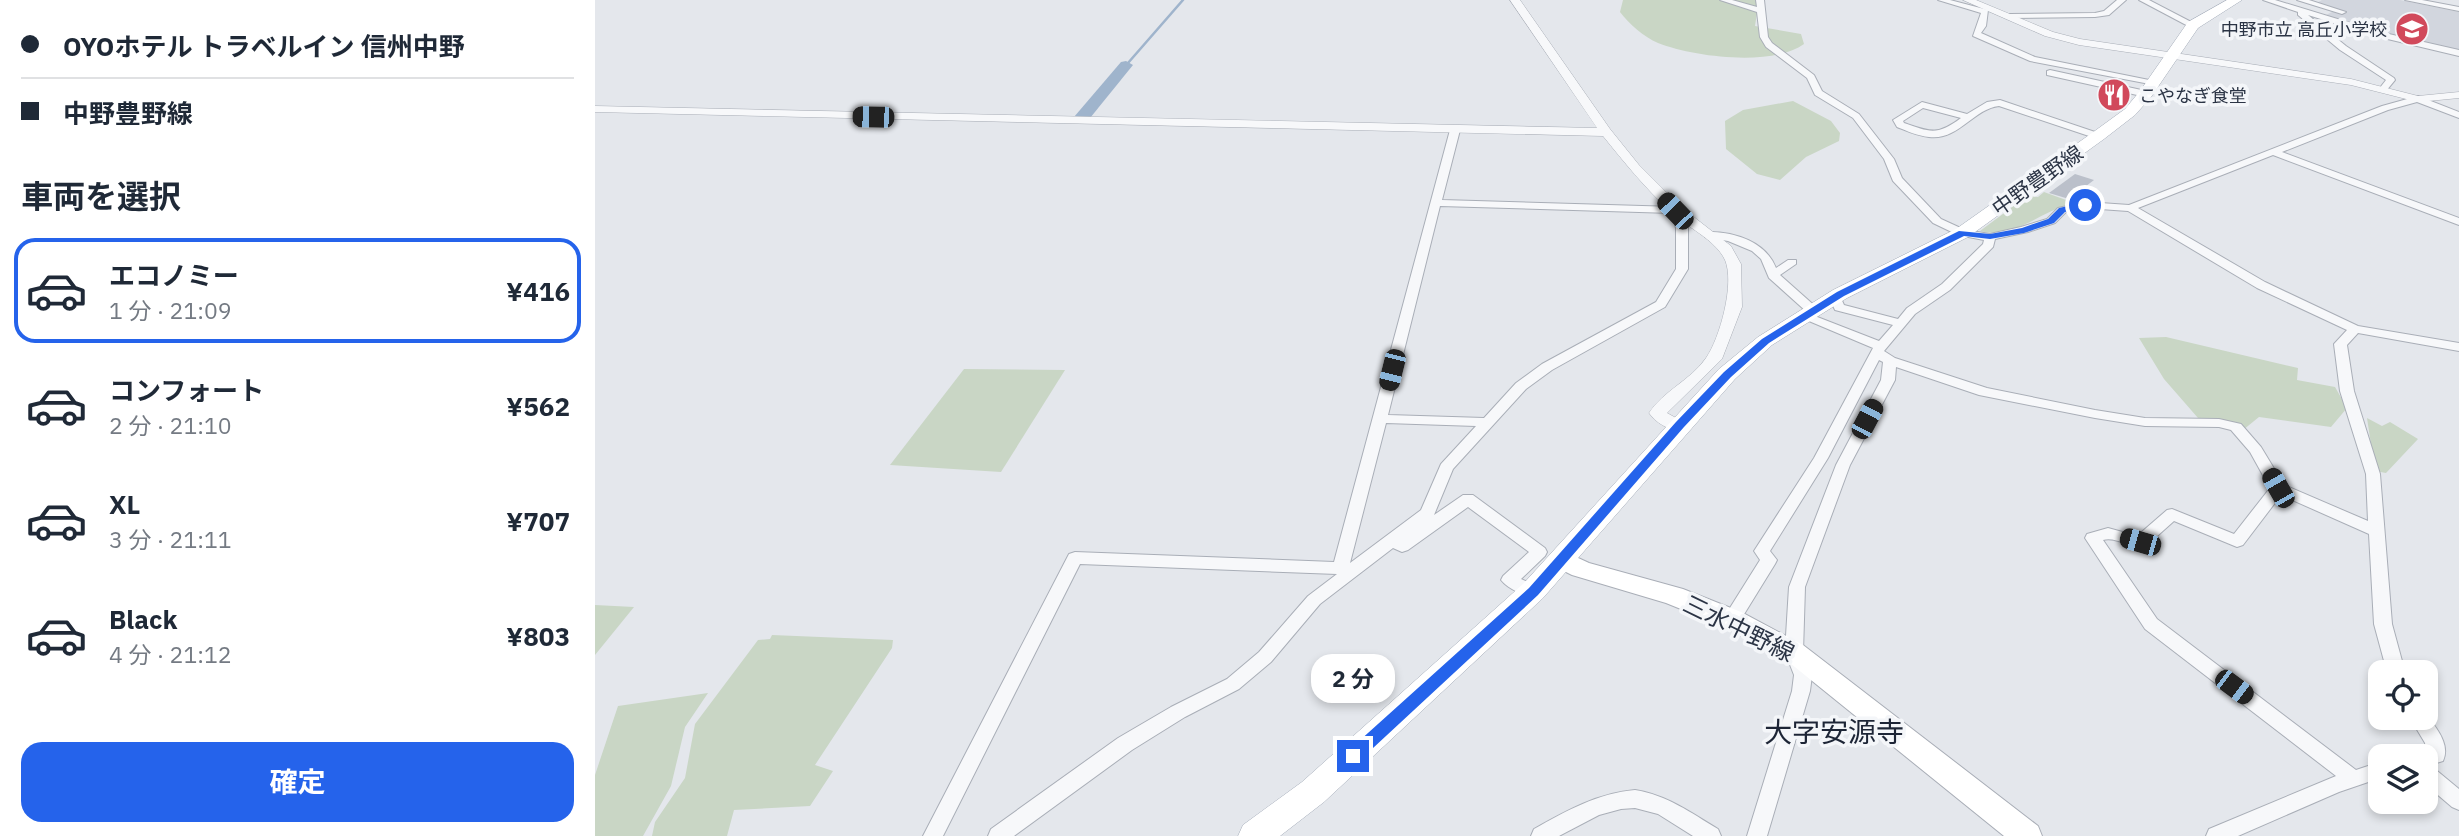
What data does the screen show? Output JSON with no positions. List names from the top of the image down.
{
  "streets": {
    "main road": ["中野豊野線", "三水中野線"]
  },
  "crossings": [
    ["中野豊野線", "三水中野線"]
  ],
  "districts": ["大字安源寺"],
  "places": {
    "school or university": ["中野市立 高丘小学校"],
    "restaurant": ["こやなぎ食堂"]
  },
  "page": {
    "banner": ["OYOホテル トラベルイン 信州中野", "中野豊野線"],
    "heading": "車両を選択",
    "list": [
      {
        "name": "エコノミー",
        "note": "1 分 · 21:09",
        "value": "¥416"
      },
      {
        "name": "コンフォート",
        "note": "2 分 · 21:10",
        "value": "¥562"
      },
      {
        "name": "XL",
        "note": "3 分 · 21:11",
        "value": "¥707"
      },
      {
        "name": "Black",
        "note": "4 分 · 21:12",
        "value": "¥803"
      }
    ],
    "bubble": "2 分",
    "buttons": "確定"
  }
}
